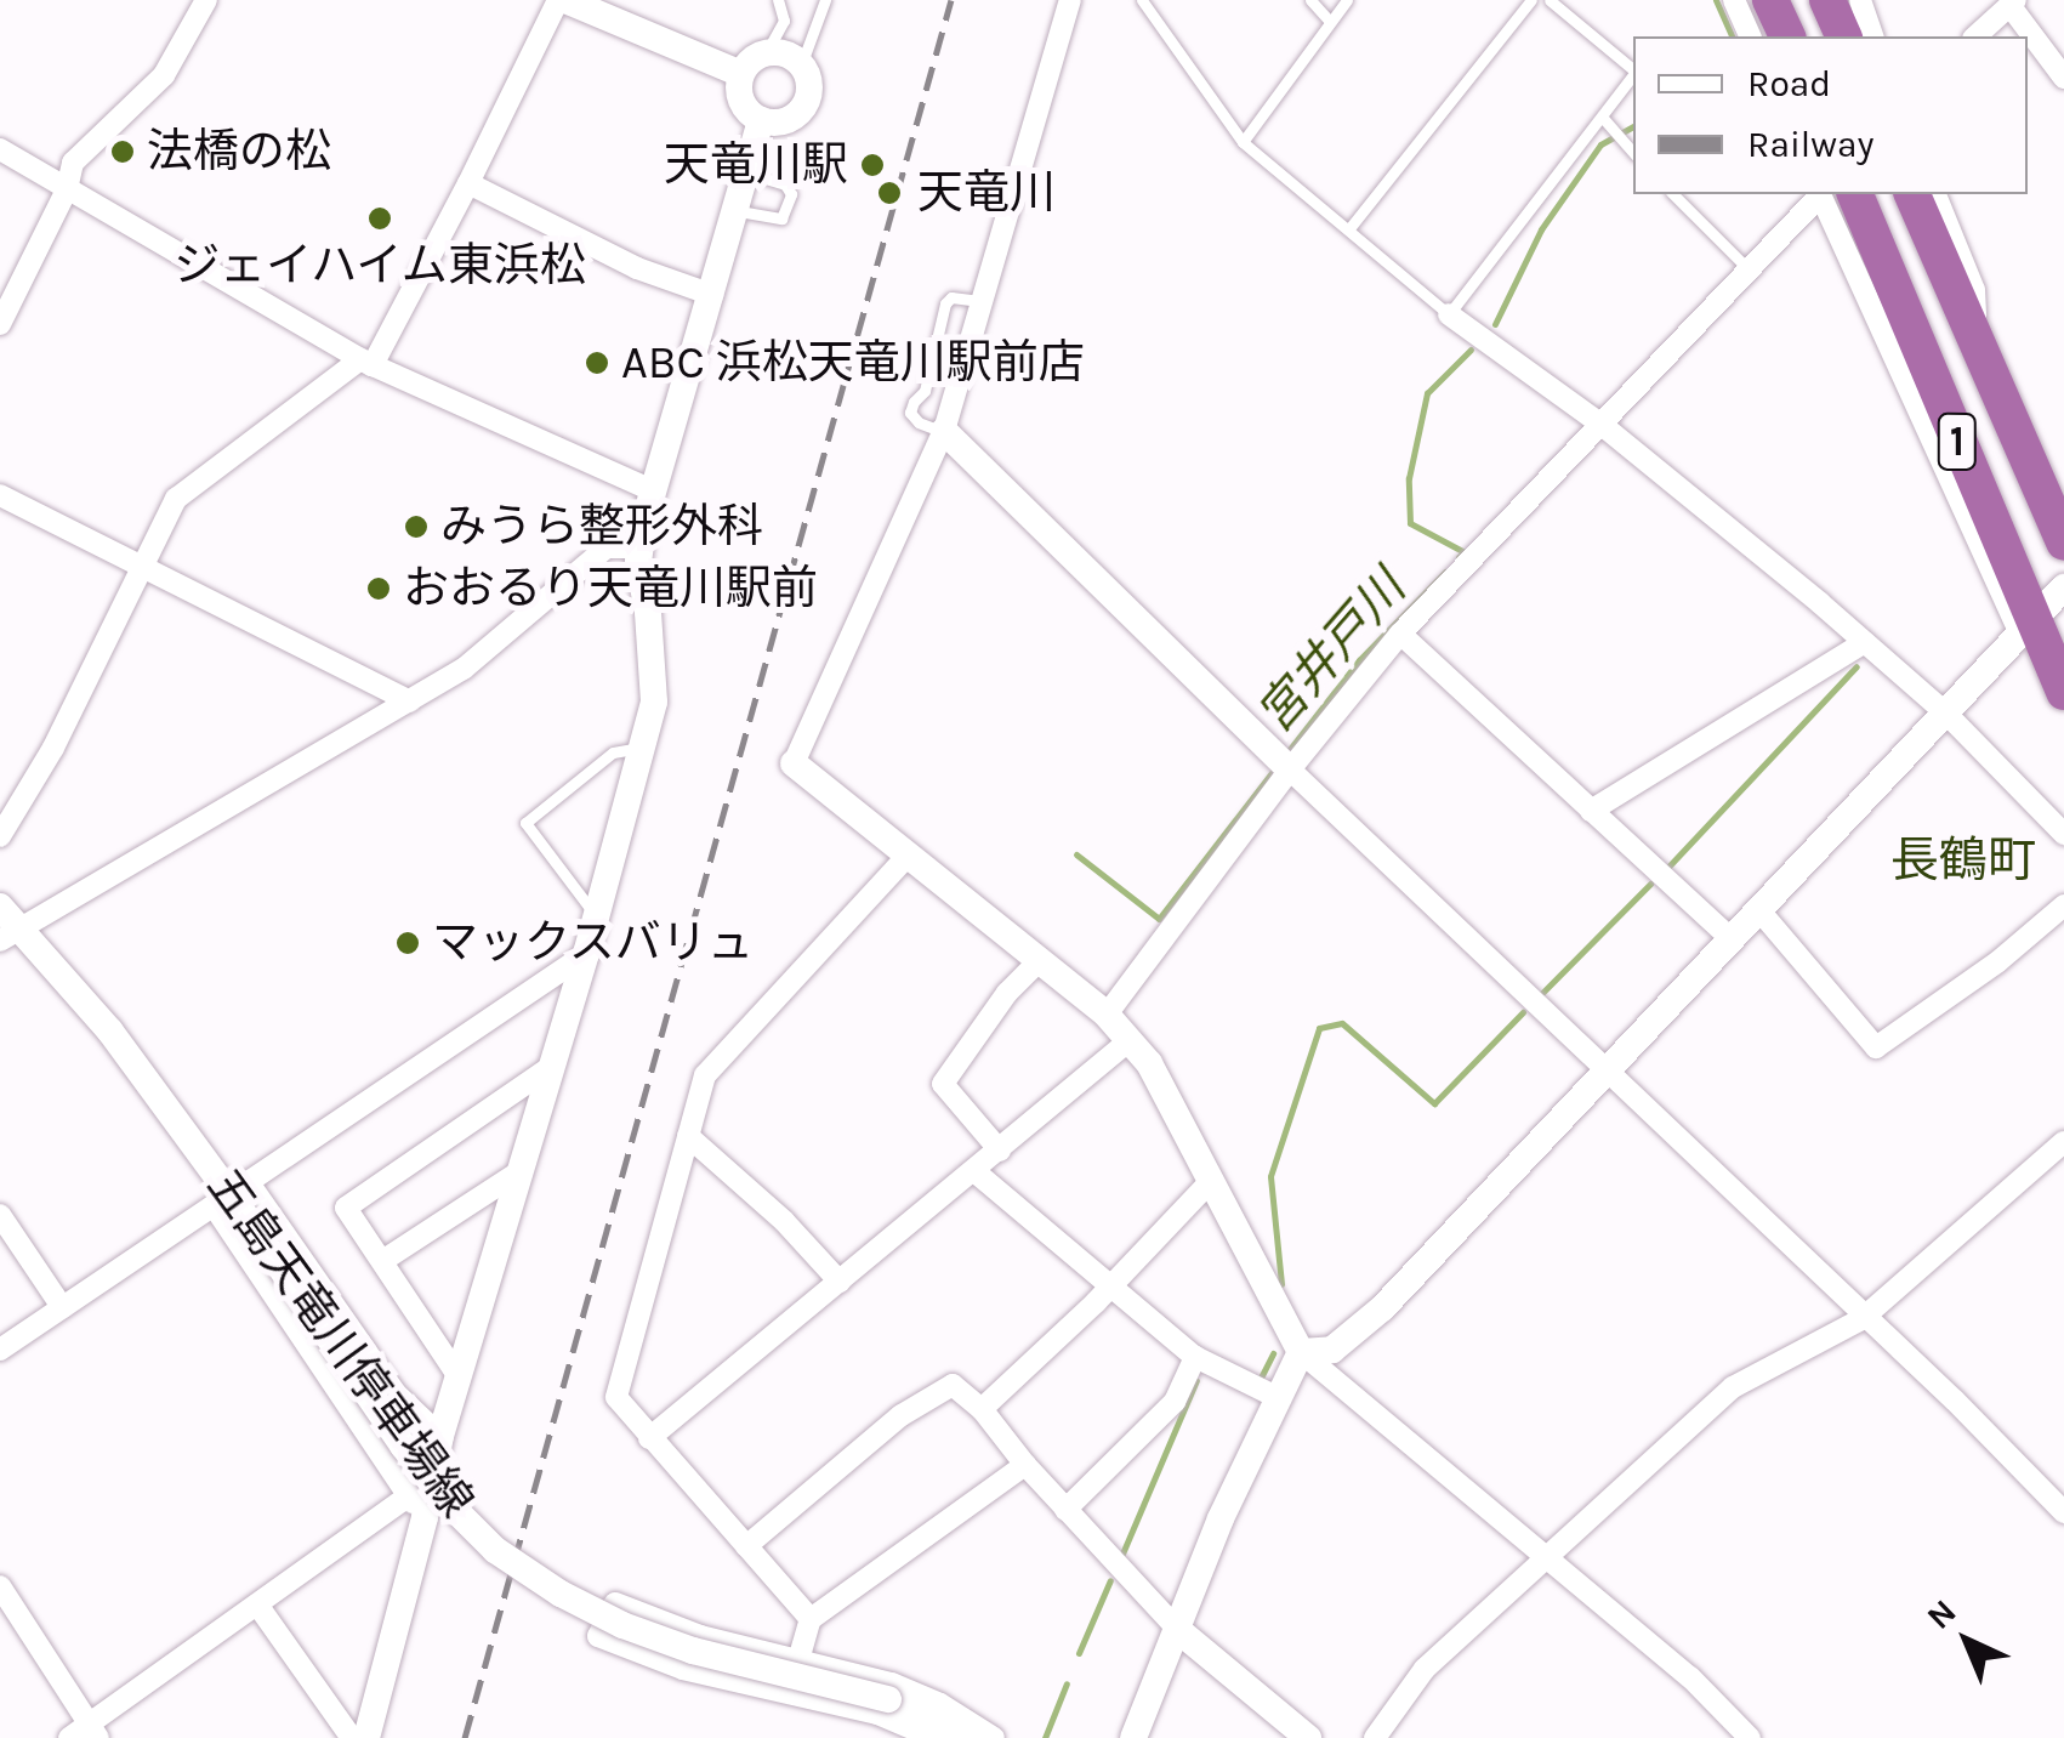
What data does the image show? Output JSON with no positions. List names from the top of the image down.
{
  "streets": {
    "highway": ["1"],
    "street": ["五島天竜川停車場線"]
  },
  "districts": ["長鶴町"],
  "water": ["宮井戸川"],
  "places": [
    "法橋の松",
    "天竜川駅",
    "天竜川",
    "ジェイハイム東浜松",
    "ABC 浜松天竜川駅前店",
    "みうら整形外科",
    "おおるり天竜川駅前",
    "マックスバリュ"
  ],
  "legend": ["Road", "Railway"],
  "north": "top left"
}
